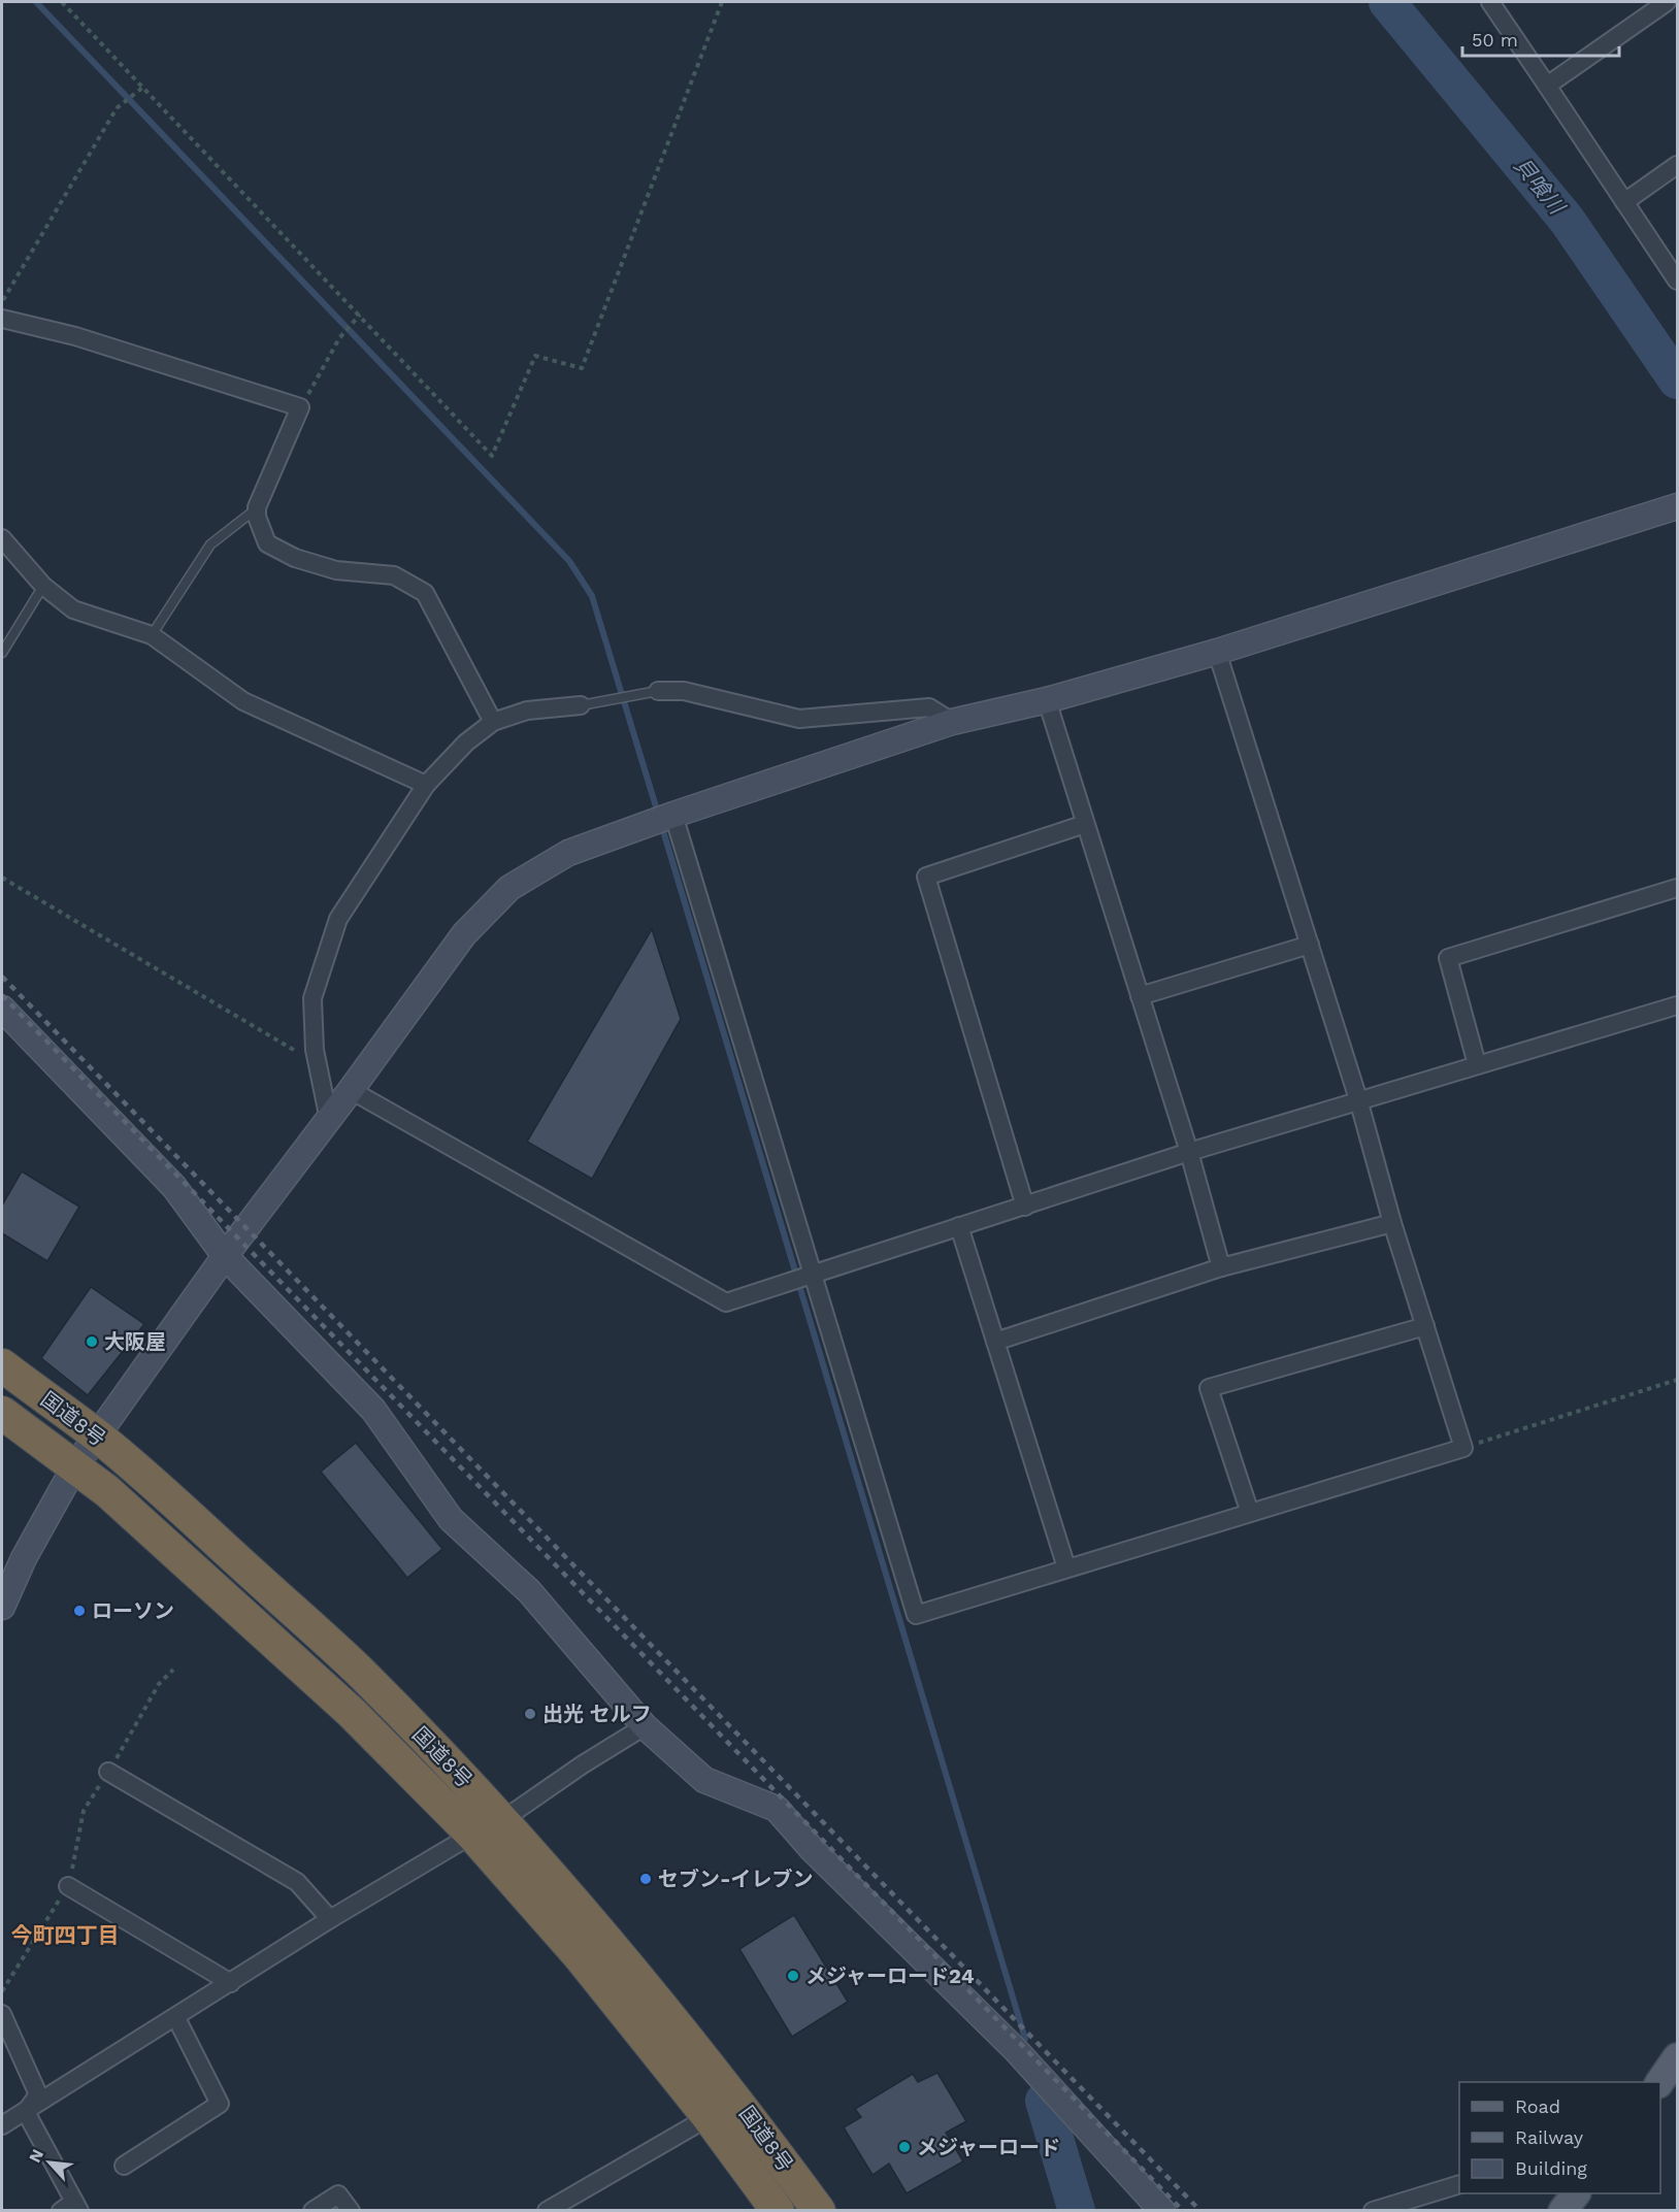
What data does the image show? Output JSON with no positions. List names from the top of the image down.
{
  "streets": {
    "highway": ["国道8号"]
  },
  "districts": ["今町四丁目"],
  "water": ["貝喰川"],
  "places": [
    "大阪屋",
    "ローソン",
    "出光 セルフ",
    "セブン-イレブン",
    "メジャーロード24",
    "メジャーロード"
  ],
  "legend": ["Road", "Railway", "Building"],
  "scale_bar": "50 m",
  "north": "top left"
}
